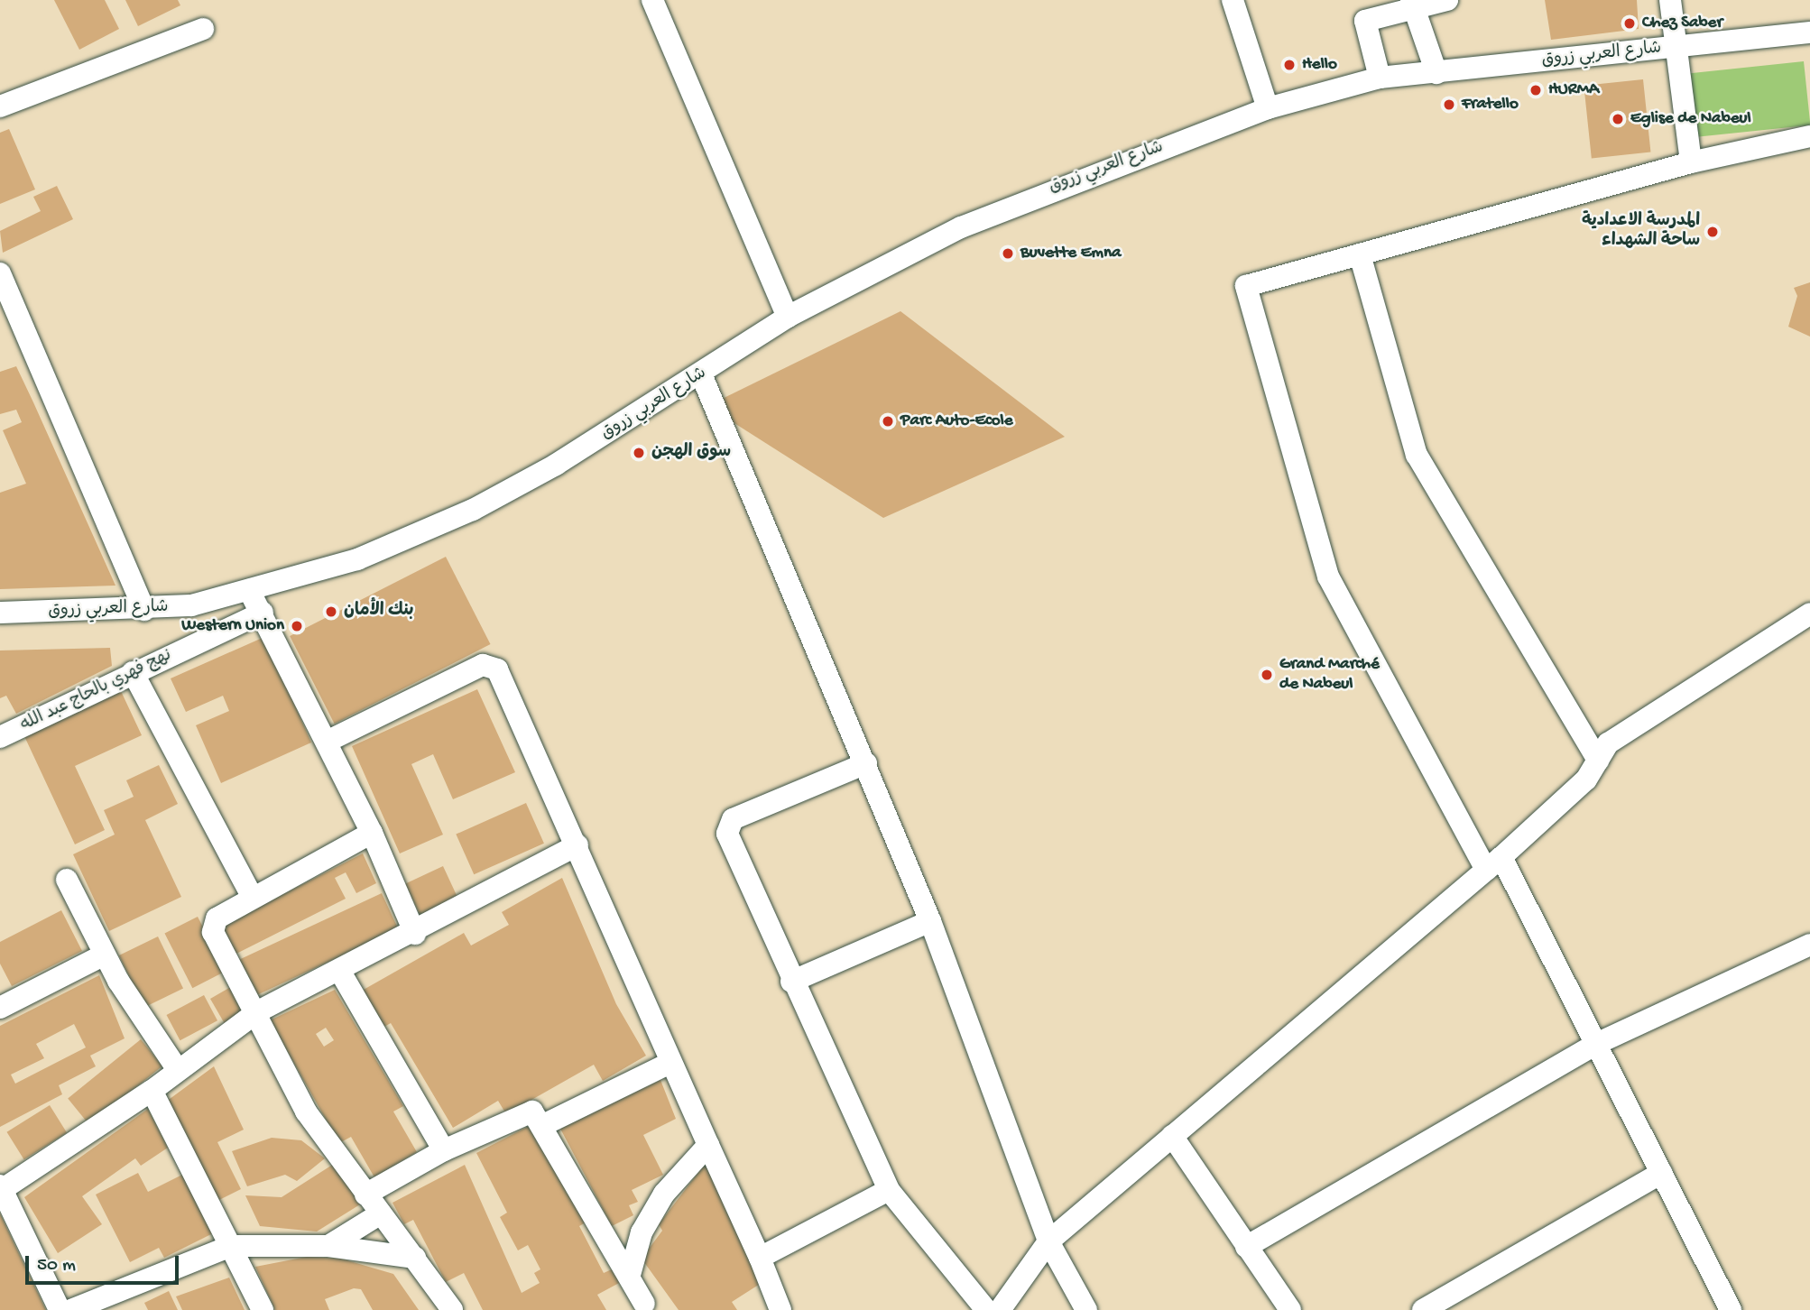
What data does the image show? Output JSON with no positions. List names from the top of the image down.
{
  "streets": {
    "street": ["شارع العربي زروق", "نهج فهري بالحاج عبد الله"]
  },
  "places": [
    "Chez Saber",
    "Hello",
    "HURMA",
    "Fratello",
    "Eglise de Nabeul",
    "المدرسة الاعدادية ساحة الشهداء",
    "Buvette Emna",
    "Parc Auto-Ecole",
    "سوق الهجن",
    "بنك الأمان",
    "Western Union",
    "Grand Marché de Nabeul"
  ],
  "scale_bar": "50 m"
}
